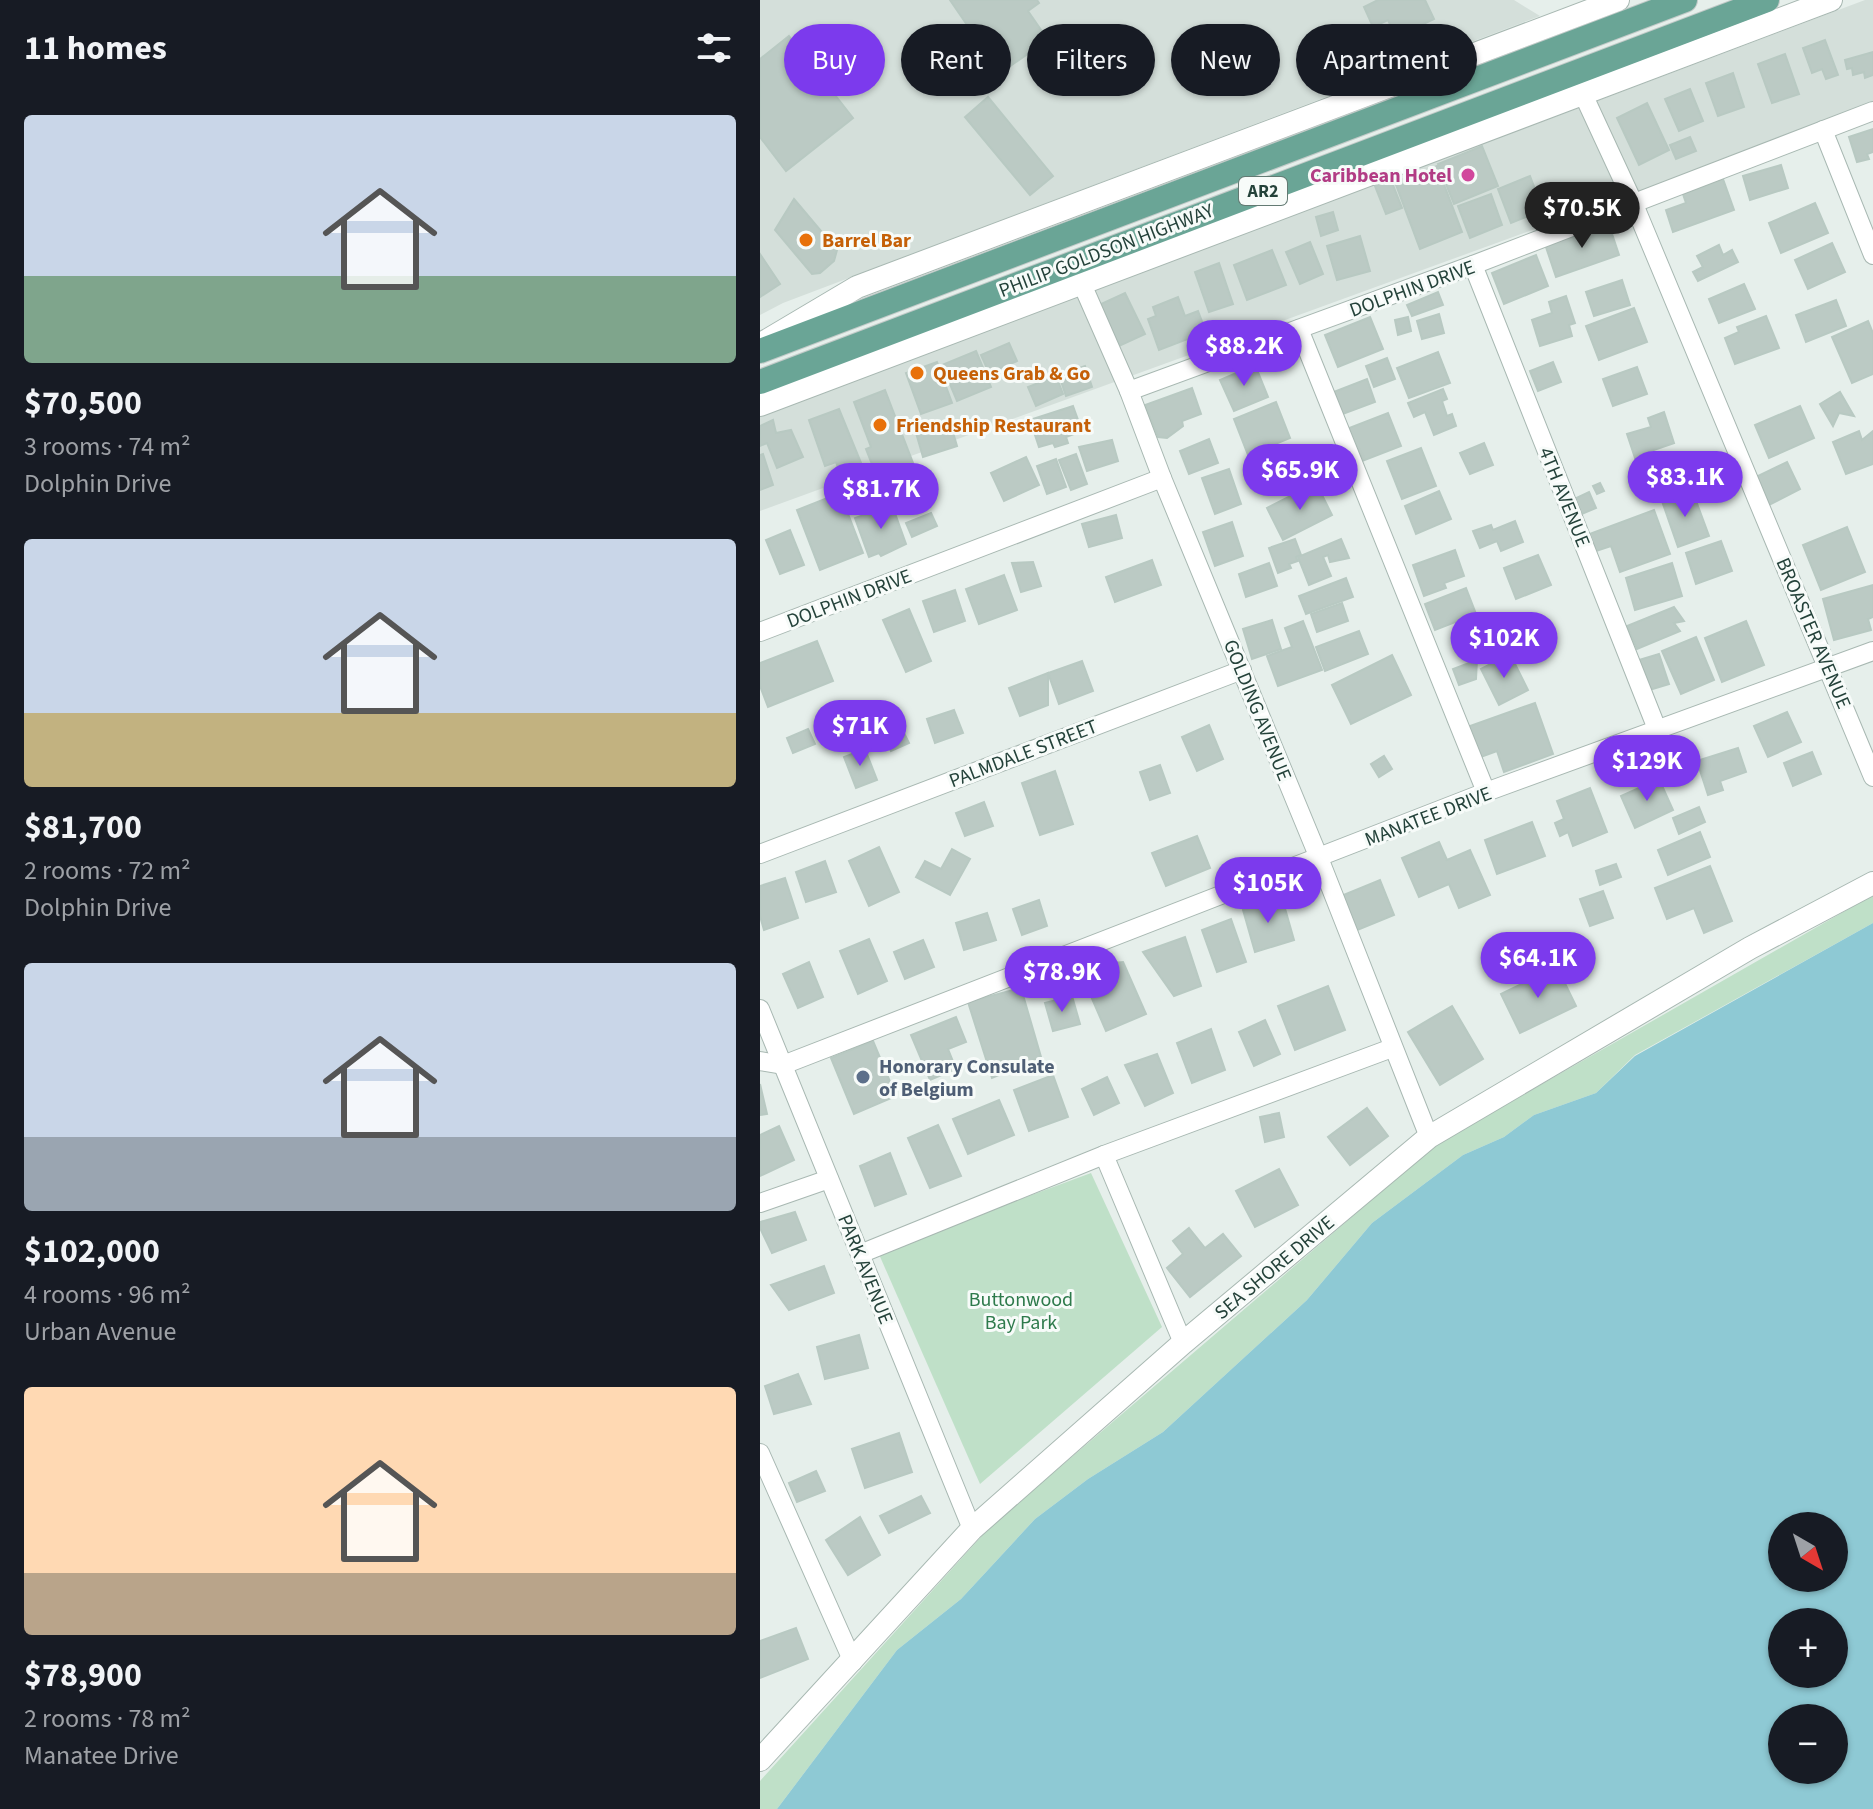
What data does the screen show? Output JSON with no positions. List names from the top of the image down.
{
  "streets": {
    "main road": ["AR2", "PHILIP GOLDSON HIGHWAY"],
    "street": [
      "DOLPHIN DRIVE",
      "4TH AVENUE",
      "BROASTER AVENUE",
      "GOLDING AVENUE",
      "PALMDALE STREET",
      "MANATEE DRIVE",
      "SEA SHORE DRIVE",
      "PARK AVENUE"
    ]
  },
  "crossings": [
    ["DOLPHIN DRIVE", "4TH AVENUE"],
    ["DOLPHIN DRIVE", "BROASTER AVENUE"],
    ["DOLPHIN DRIVE", "GOLDING AVENUE"],
    ["4TH AVENUE", "MANATEE DRIVE"],
    ["BROASTER AVENUE", "MANATEE DRIVE"],
    ["GOLDING AVENUE", "PALMDALE STREET"],
    ["GOLDING AVENUE", "MANATEE DRIVE"],
    ["GOLDING AVENUE", "SEA SHORE DRIVE"],
    ["MANATEE DRIVE", "PARK AVENUE"],
    ["SEA SHORE DRIVE", "PARK AVENUE"]
  ],
  "parks": ["Buttonwood Bay Park"],
  "places": [
    "Caribbean Hotel",
    "Barrel Bar",
    "Queens Grab & Go",
    "Friendship Restaurant",
    "Honorary Consulate of Belgium"
  ],
  "north": "bottom right",
  "page": {
    "heading": "11 homes",
    "chip": [
      "Buy",
      "Rent",
      "Filters",
      "New",
      "Apartment"
    ],
    "list": [
      {
        "name": "$70,500",
        "note": "3 rooms · 74 m² · Dolphin Drive"
      },
      {
        "name": "$81,700",
        "note": "2 rooms · 72 m² · Dolphin Drive"
      },
      {
        "name": "$102,000",
        "note": "4 rooms · 96 m² · Urban Avenue"
      },
      {
        "name": "$78,900",
        "note": "2 rooms · 78 m² · Manatee Drive"
      }
    ],
    "price": [
      "$70.5K",
      "$88.2K",
      "$65.9K",
      "$83.1K",
      "$81.7K",
      "$102K",
      "$71K",
      "$129K",
      "$105K",
      "$64.1K",
      "$78.9K"
    ],
    "map_buttons": ["+", "−"]
  }
}
